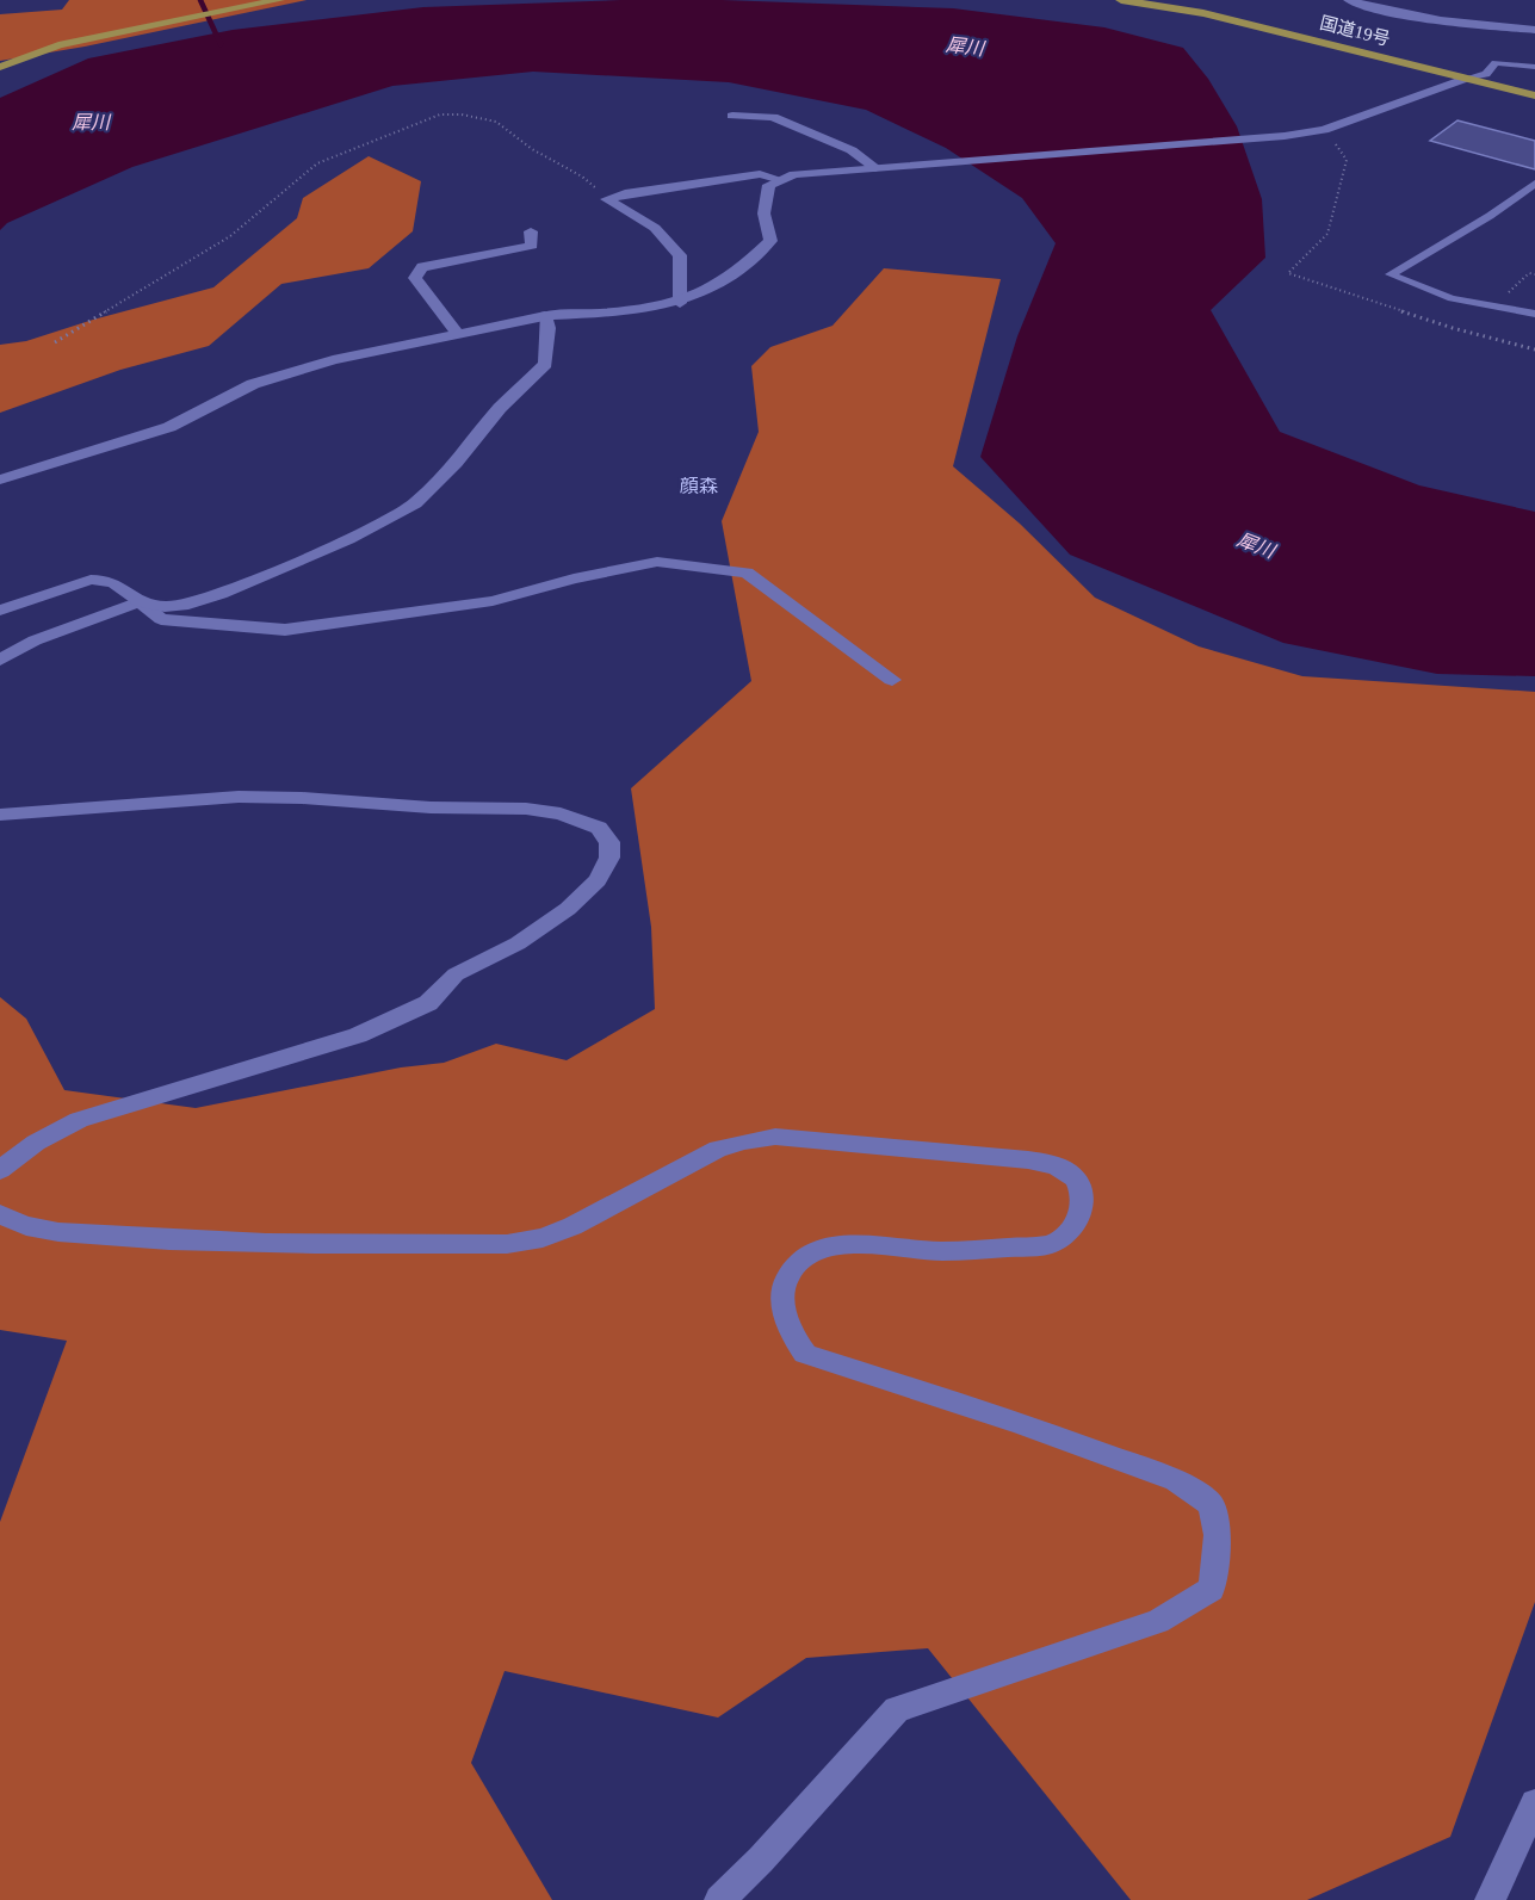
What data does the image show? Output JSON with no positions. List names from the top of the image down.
{
  "streets": {
    "highway": ["国道19号"]
  },
  "districts": ["顔森"],
  "water": ["犀川"]
}
